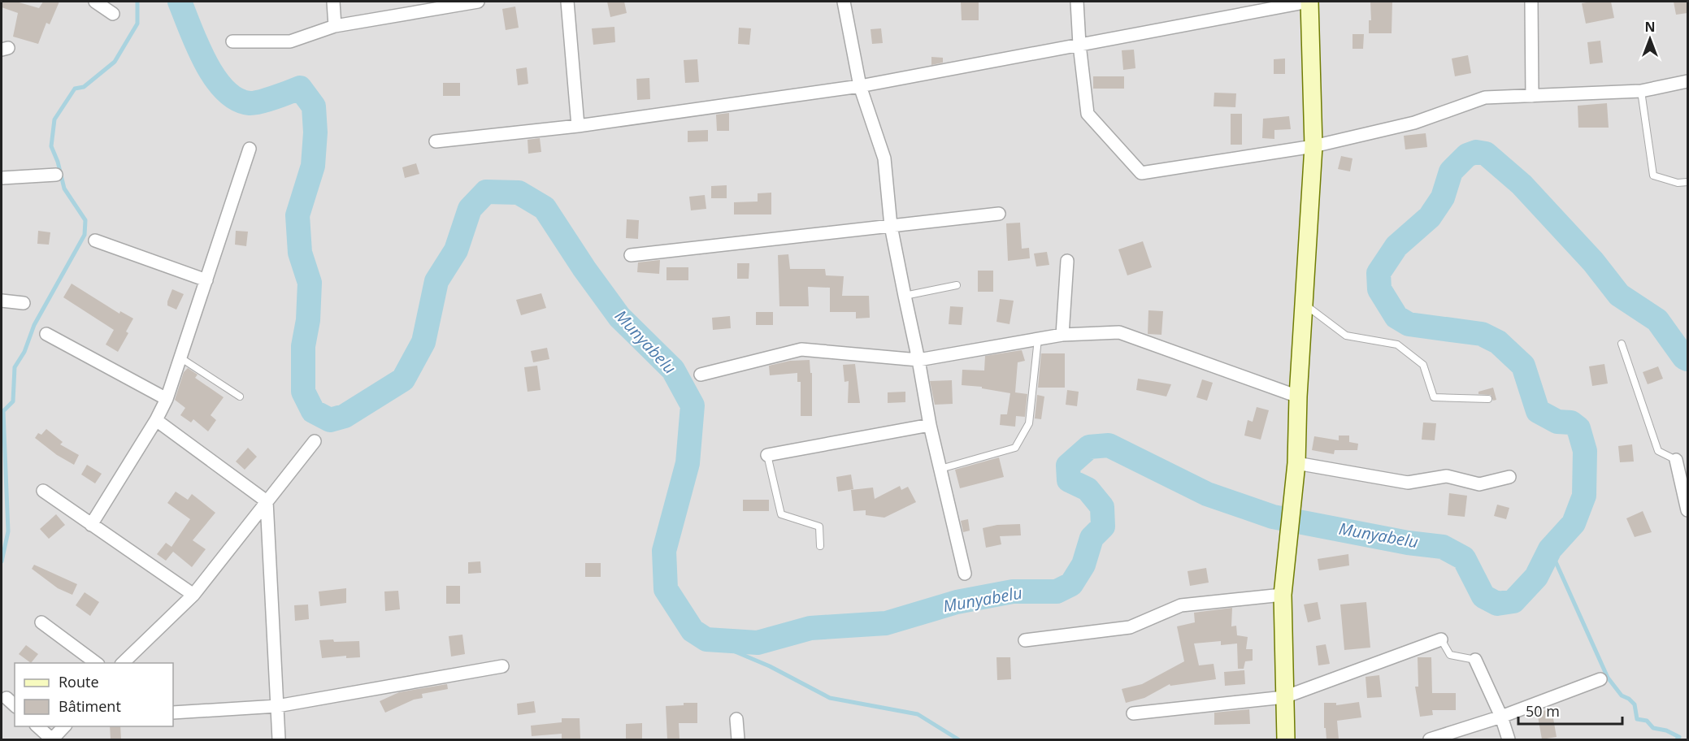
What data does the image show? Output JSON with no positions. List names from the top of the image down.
{
  "water": ["Munyabelu"],
  "legend": ["Route", "Bâtiment"],
  "scale_bar": "50 m",
  "north": "top"
}
